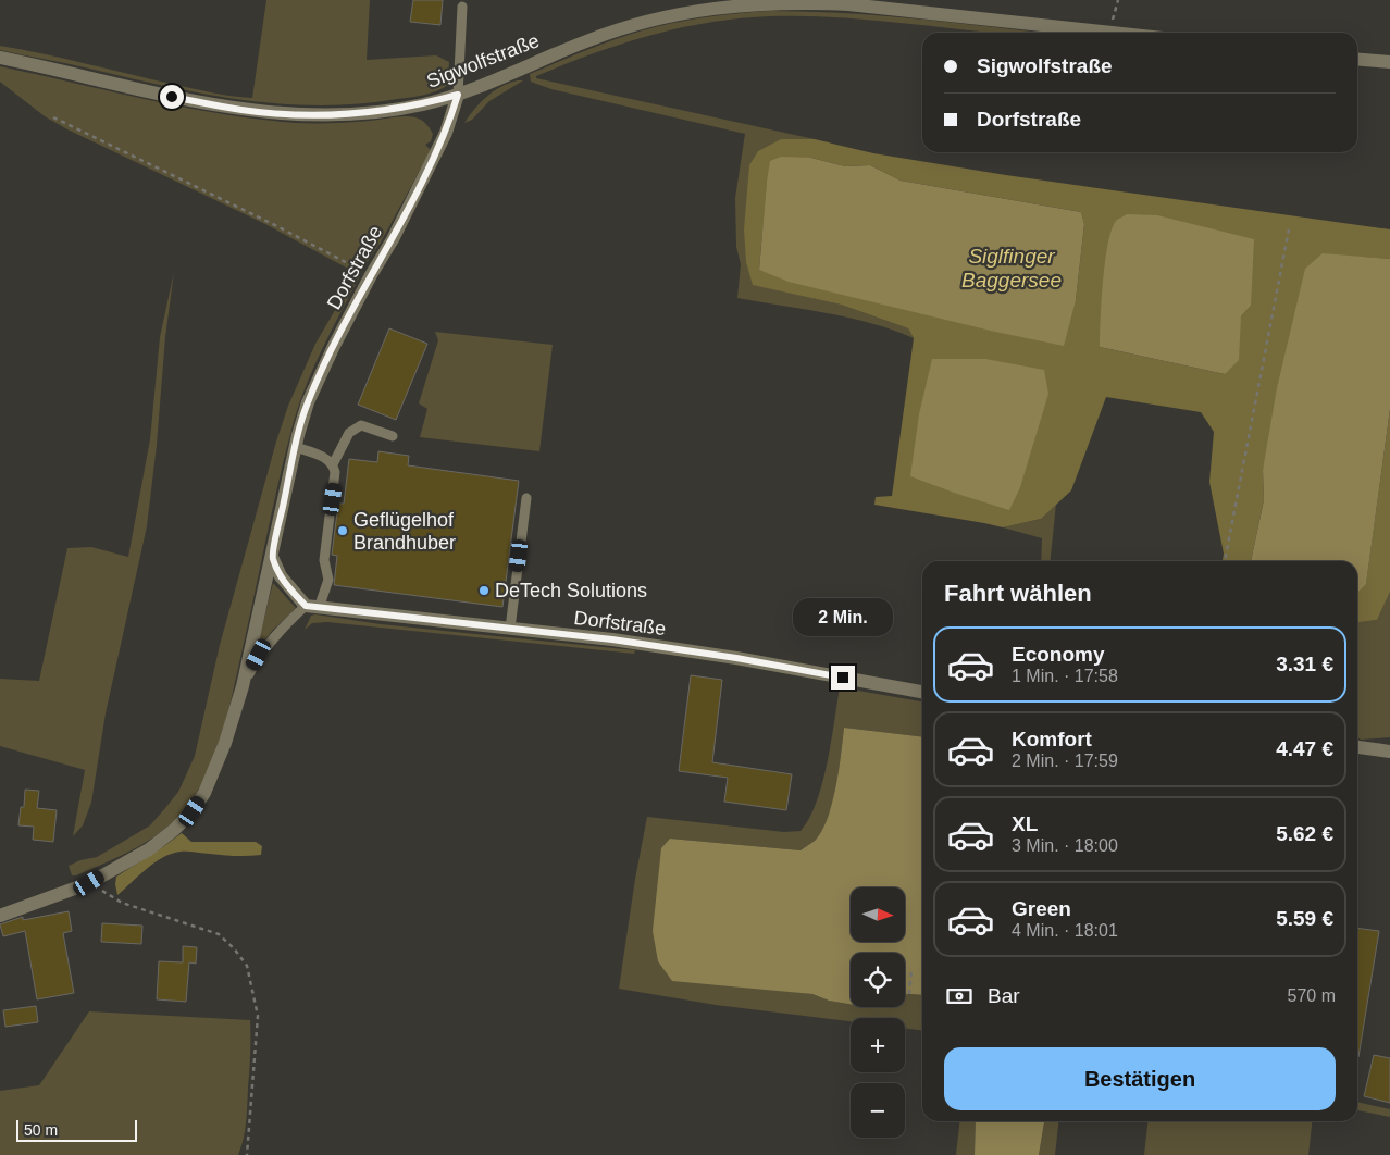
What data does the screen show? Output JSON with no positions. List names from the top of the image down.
{
  "streets": {
    "street": ["Sigwolfstraße", "Dorfstraße"]
  },
  "crossings": [
    ["Sigwolfstraße", "Dorfstraße"]
  ],
  "water": ["Siglfinger Baggersee"],
  "places": ["Geflügelhof Brandhuber", "DeTech Solutions"],
  "scale_bar": "50 m",
  "north": "right",
  "page": {
    "banner": ["Sigwolfstraße", "Dorfstraße"],
    "heading": "Fahrt wählen",
    "bubble": "2 Min.",
    "list": [
      {
        "name": "Economy",
        "note": "1 Min. · 17:58",
        "value": "3.31 €"
      },
      {
        "name": "Komfort",
        "note": "2 Min. · 17:59",
        "value": "4.47 €"
      },
      {
        "name": "XL",
        "note": "3 Min. · 18:00",
        "value": "5.62 €"
      },
      {
        "name": "Green",
        "note": "4 Min. · 18:01",
        "value": "5.59 €"
      }
    ],
    "map_buttons": ["+", "−"],
    "pay": ["Bar", "570 m"],
    "buttons": "Bestätigen",
    "scale": "50 m"
  }
}
